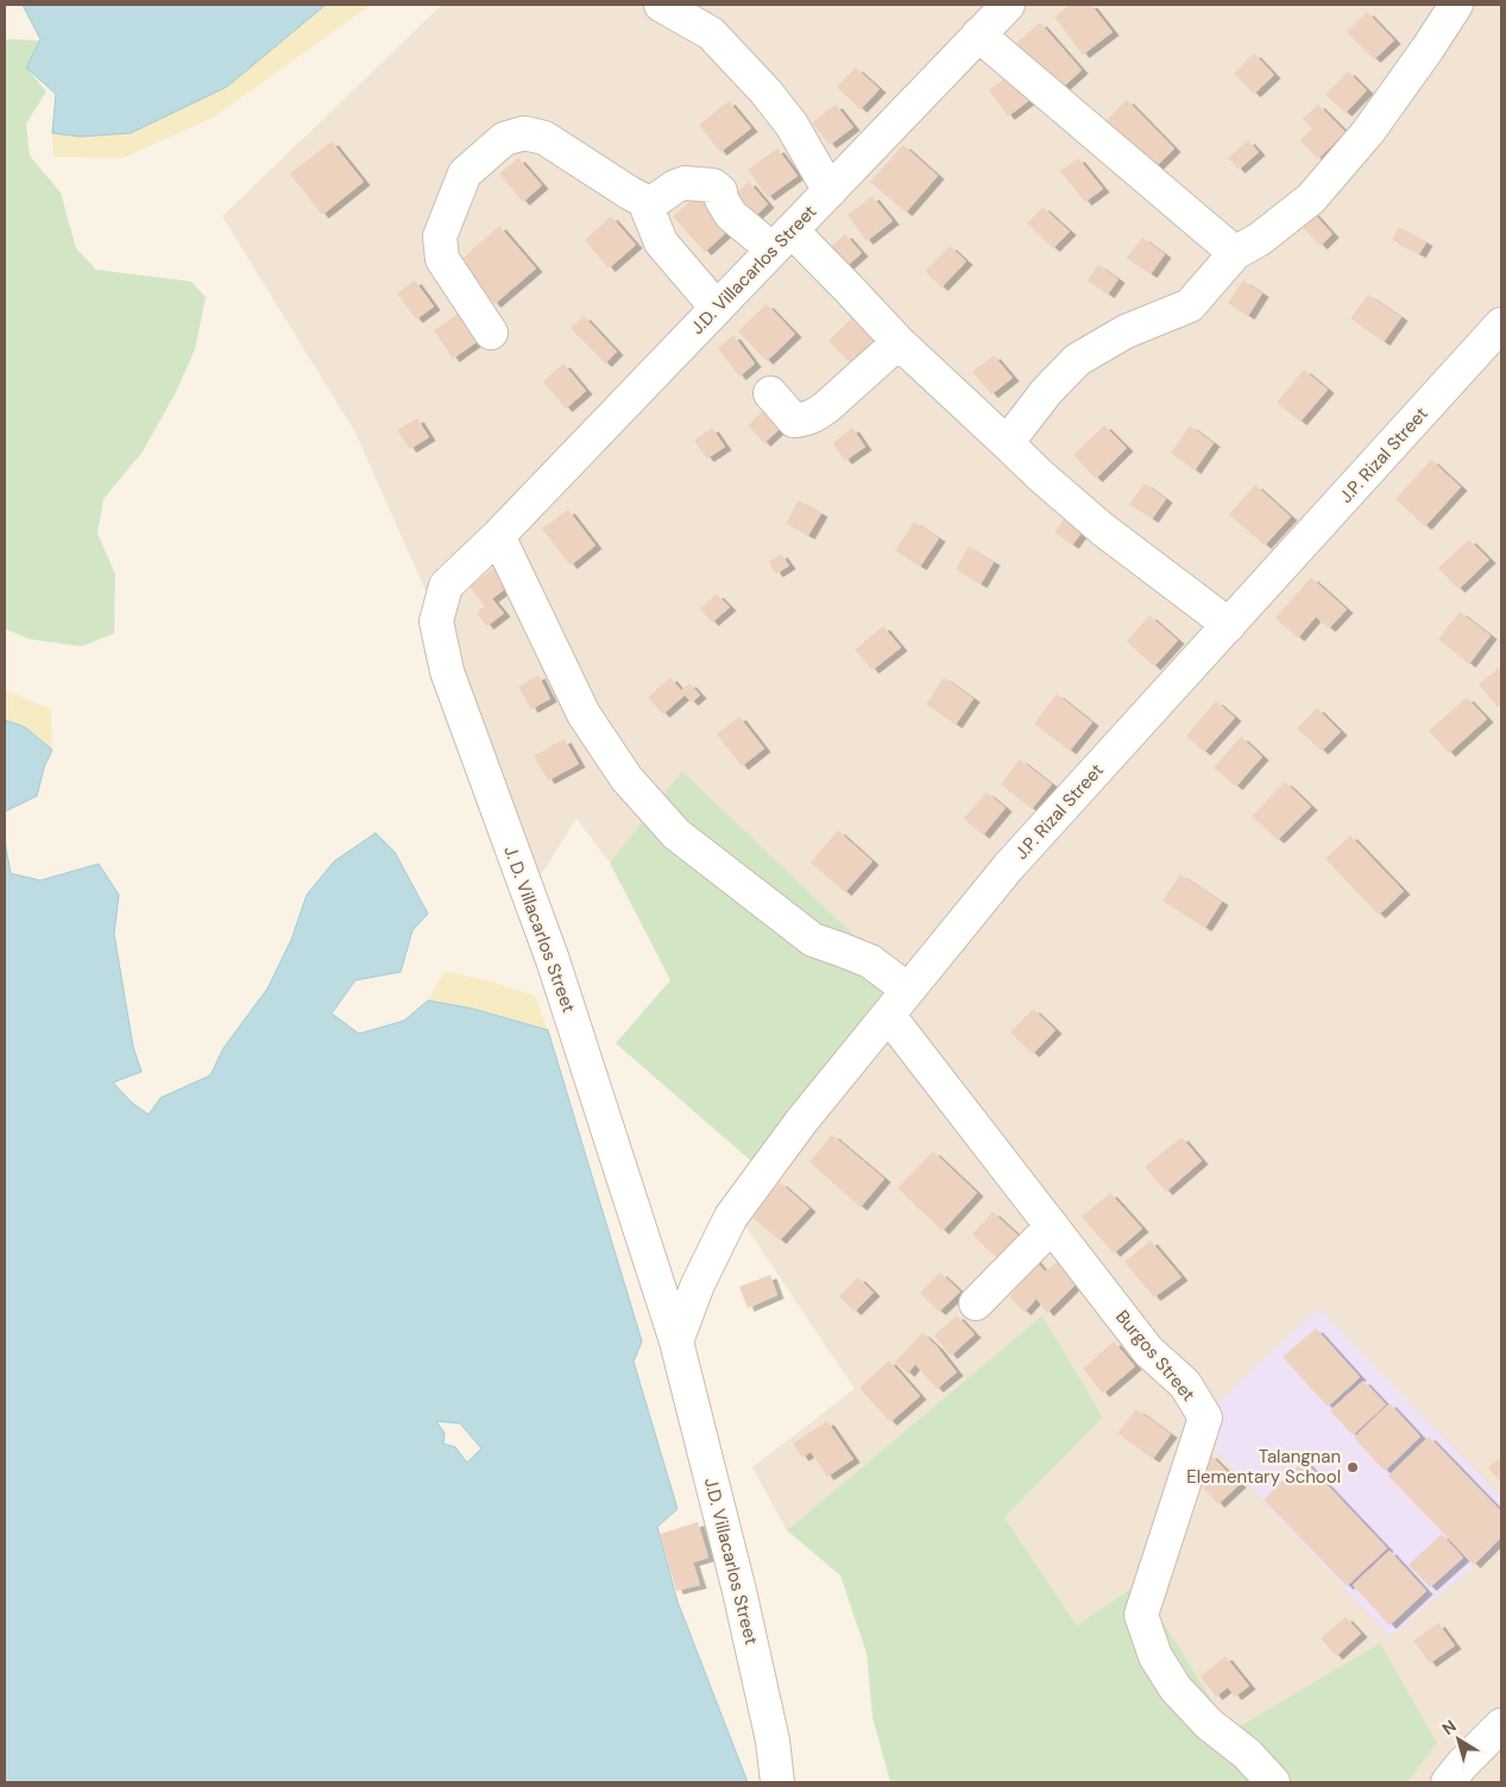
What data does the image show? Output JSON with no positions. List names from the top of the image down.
{
  "streets": {
    "street": [
      "J.D. Villacarlos Street",
      "J.P. Rizal Street",
      "J. D. Villacarlos Street",
      "Burgos Street"
    ]
  },
  "crossings": [
    ["J.D. Villacarlos Street", "J.P. Rizal Street"],
    ["J.D. Villacarlos Street", "J. D. Villacarlos Street"],
    ["J.P. Rizal Street", "J. D. Villacarlos Street"],
    ["J.P. Rizal Street", "Burgos Street"]
  ],
  "places": ["Talangnan Elementary School"],
  "north": "top left"
}
